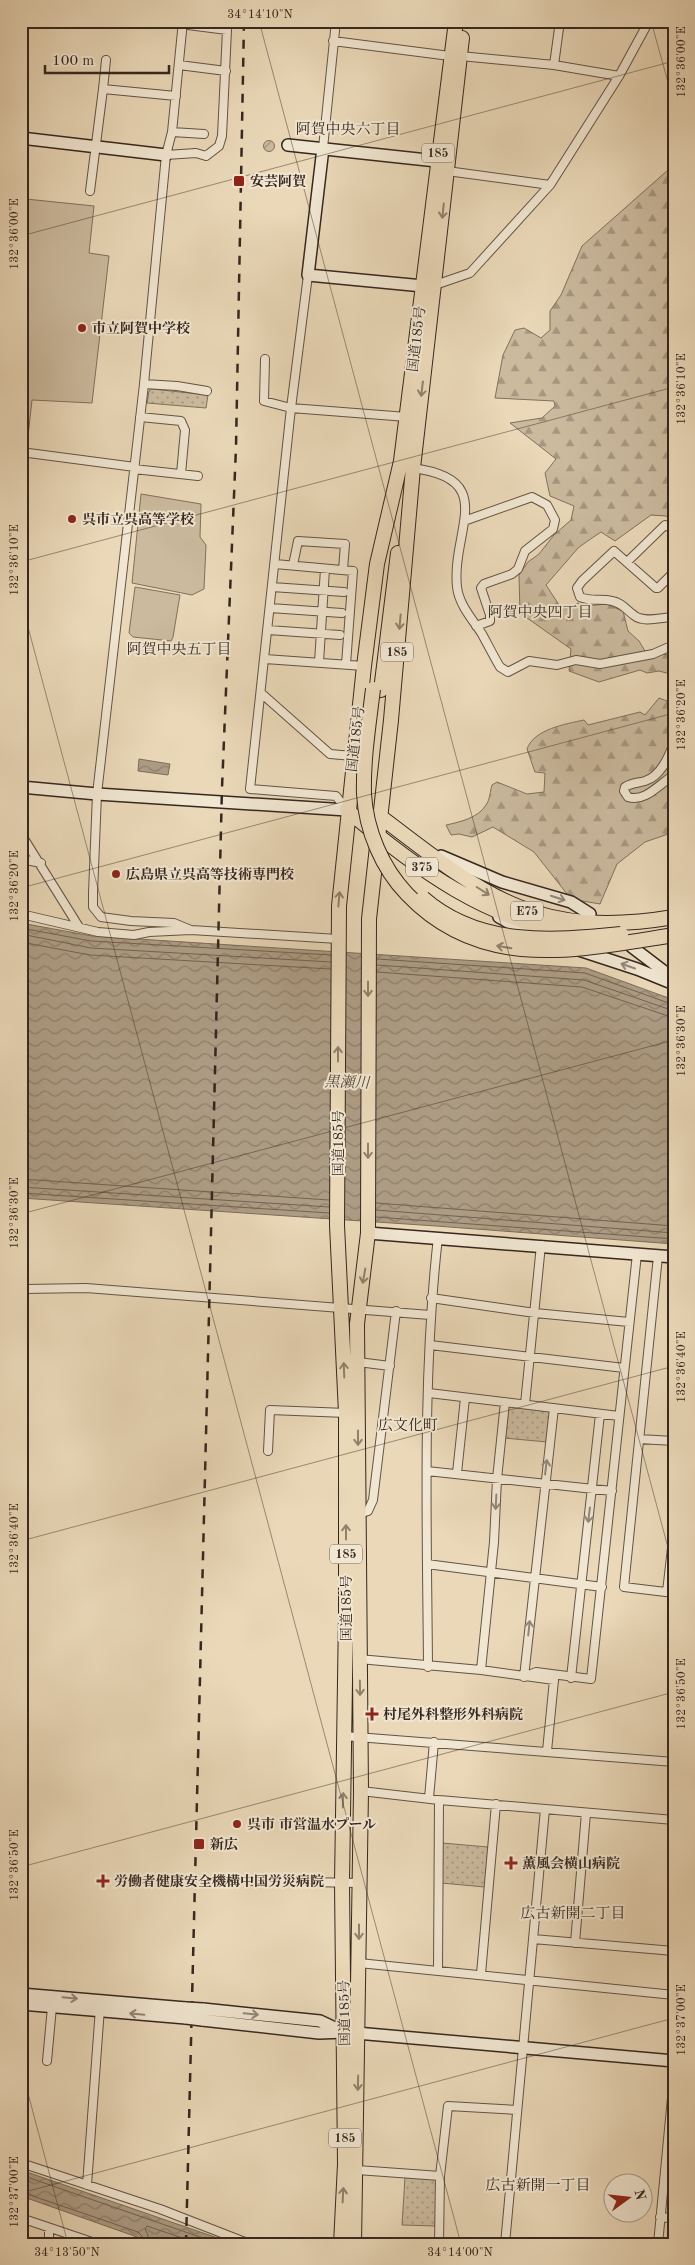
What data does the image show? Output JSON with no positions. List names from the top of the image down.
{
  "streets": {
    "highway": [
      "185",
      "国道185号",
      "375",
      "E75"
    ]
  },
  "crossings": [
    ["国道185号", "375"],
    ["375", "E75"]
  ],
  "districts": [
    "阿賀中央六丁目",
    "阿賀中央四丁目",
    "阿賀中央五丁目",
    "広文化町",
    "広古新開二丁目",
    "広古新開一丁目"
  ],
  "water": ["黒瀬川"],
  "places": {
    "transit": ["安芸阿賀", "新広"],
    "other": [
      "市立阿賀中学校",
      "呉市立呉高等学校",
      "広島県立呉高等技術専門校",
      "呉市 市営温水プール"
    ],
    "health": ["村尾外科整形外科病院", "薫風会横山病院", "労働者健康安全機構中国労災病院"]
  },
  "scale_bar": "100 m",
  "north": "right",
  "coordinates": [
    "34°14'10\"N",
    "132°36'00\"E",
    "132°36'10\"E",
    "132°36'20\"E",
    "132°36'30\"E",
    "132°36'40\"E",
    "132°36'50\"E",
    "132°37'00\"E",
    "34°13'50\"N",
    "34°14'00\"N"
  ]
}
